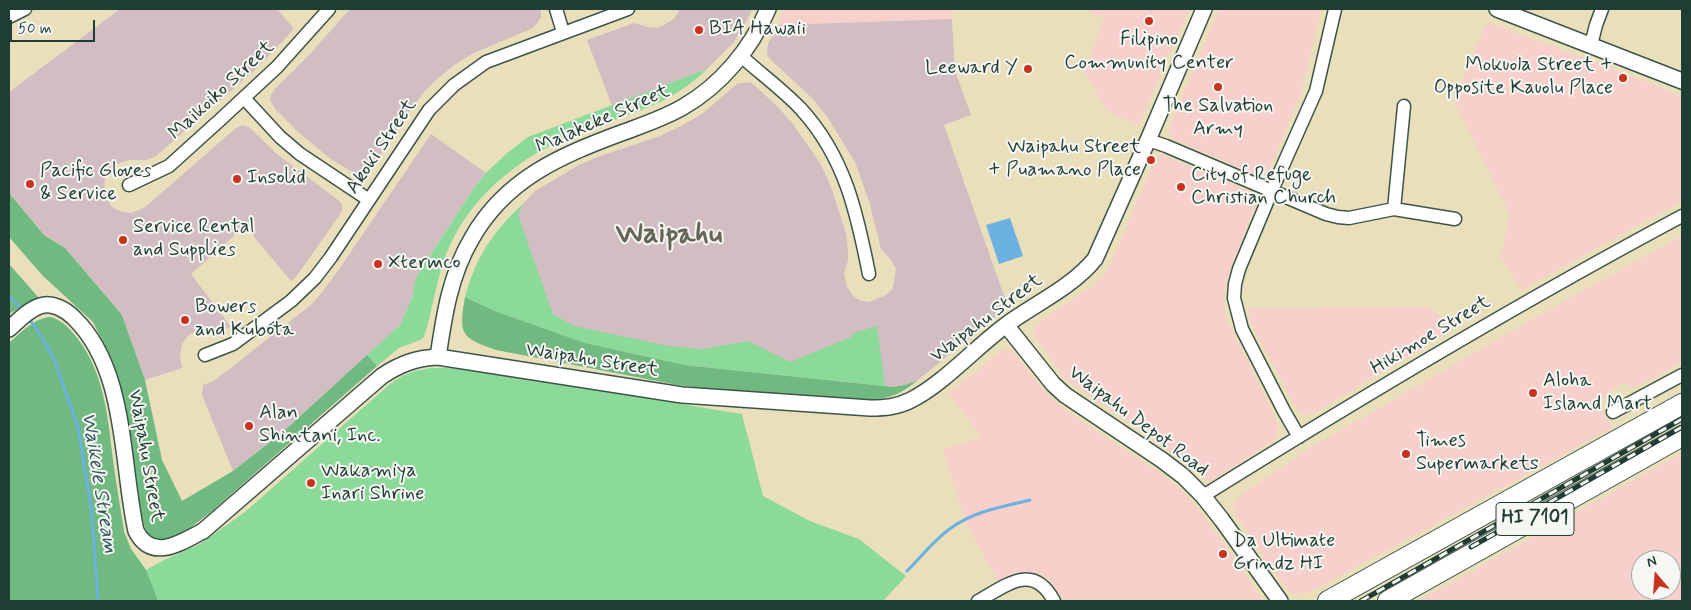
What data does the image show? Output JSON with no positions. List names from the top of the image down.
{
  "streets": {
    "main road": ["HI 7101"],
    "street": [
      "Maikoiko Street",
      "Malakeke Street",
      "Akoki Street",
      "Waipahu Street",
      "Hikimoe Street",
      "Waipahu Depot Road"
    ]
  },
  "crossings": [
    ["Malakeke Street", "Waipahu Street"],
    ["Waipahu Street", "Waipahu Depot Road"],
    ["Hikimoe Street", "Waipahu Depot Road"]
  ],
  "districts": ["Waipahu"],
  "water": ["Waikele Stream"],
  "places": [
    "Filipino Community Center",
    "BIA Hawaii",
    "Leeward Y",
    "Mokuola Street + Opposite Kauolu Place",
    "The Salvation Army",
    "Waipahu Street + Puamano Place",
    "Insolid",
    "Pacific Gloves & Service",
    "City of Refuge Christian Church",
    "Service Rental and Supplies",
    "Xtermco",
    "Bowers and Kubota",
    "Aloha Island Mart",
    "Alan Shintani, Inc.",
    "Times Supermarkets",
    "Wakamiya Inari Shrine",
    "Da Ultimate Grindz HI"
  ],
  "scale_bar": "50 m",
  "north": "top"
}
